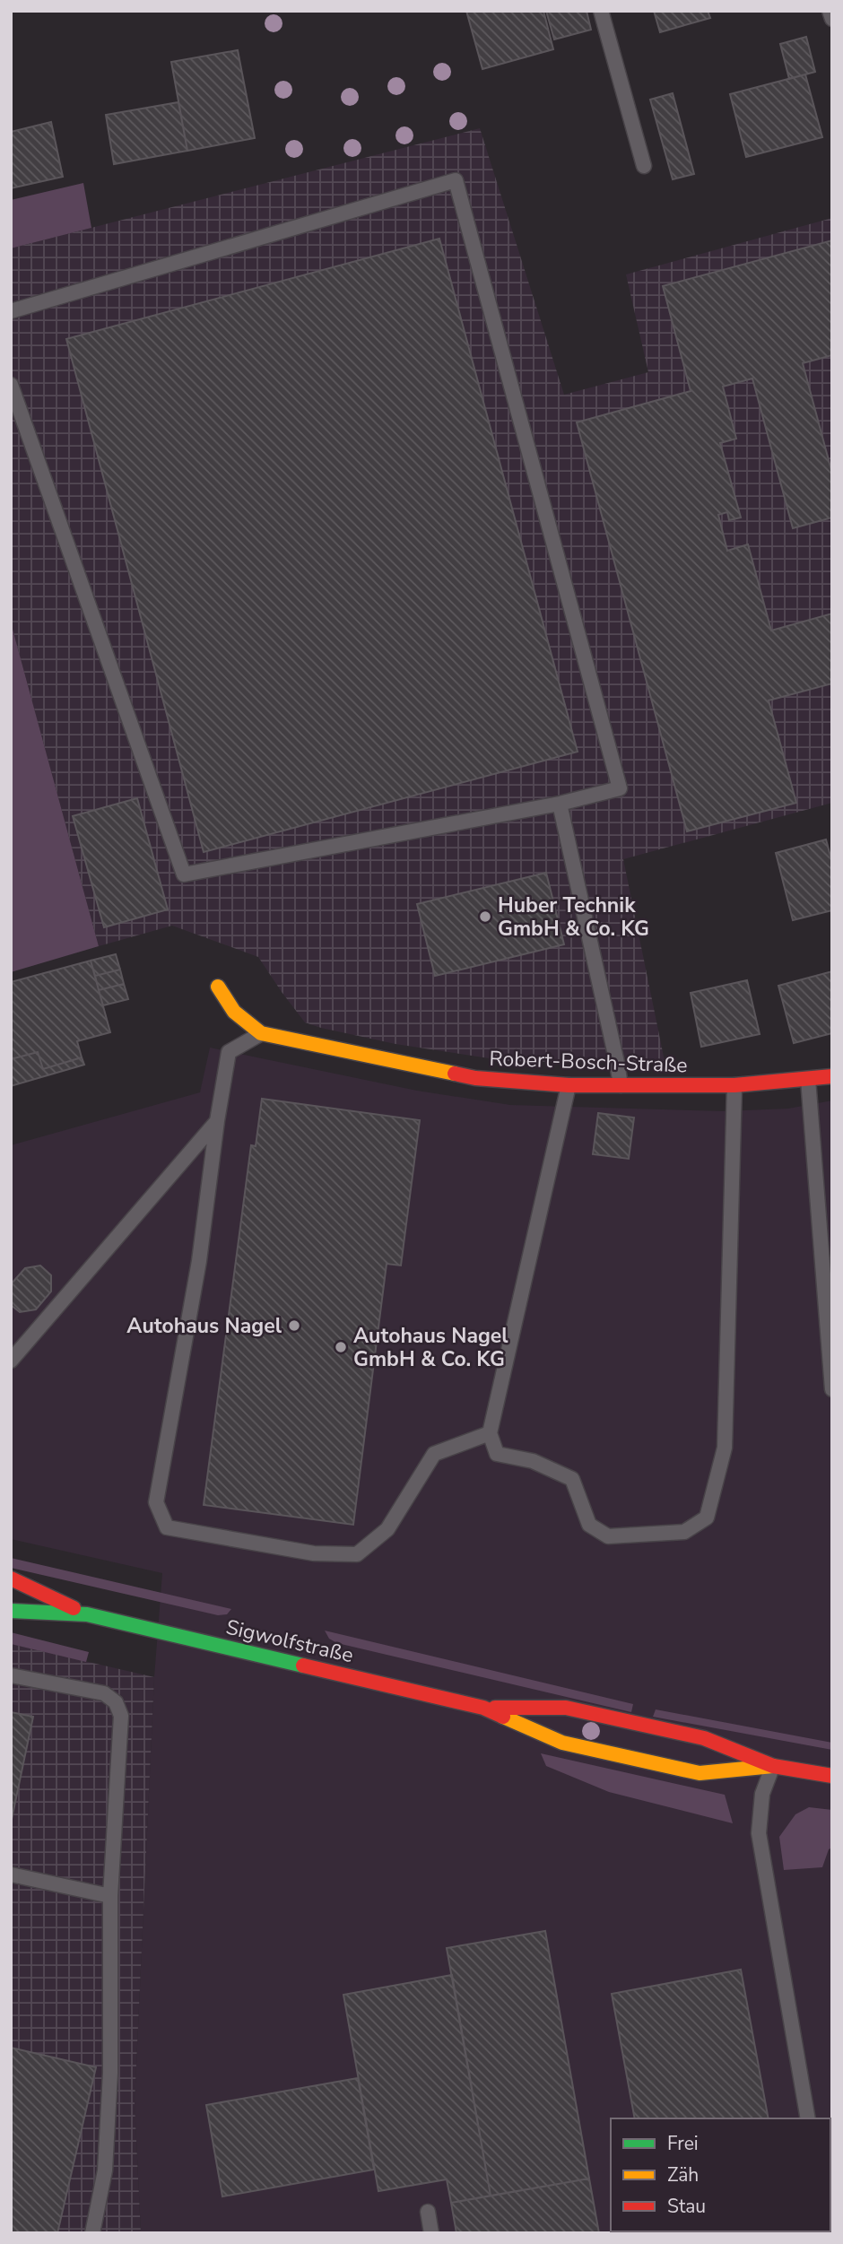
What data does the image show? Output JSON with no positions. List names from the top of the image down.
{
  "streets": {
    "street": ["Robert-Bosch-Straße", "Sigwolfstraße"]
  },
  "places": ["Huber Technik GmbH & Co. KG", "Autohaus Nagel", "Autohaus Nagel GmbH & Co. KG"],
  "legend": ["Frei", "Zäh", "Stau"]
}
